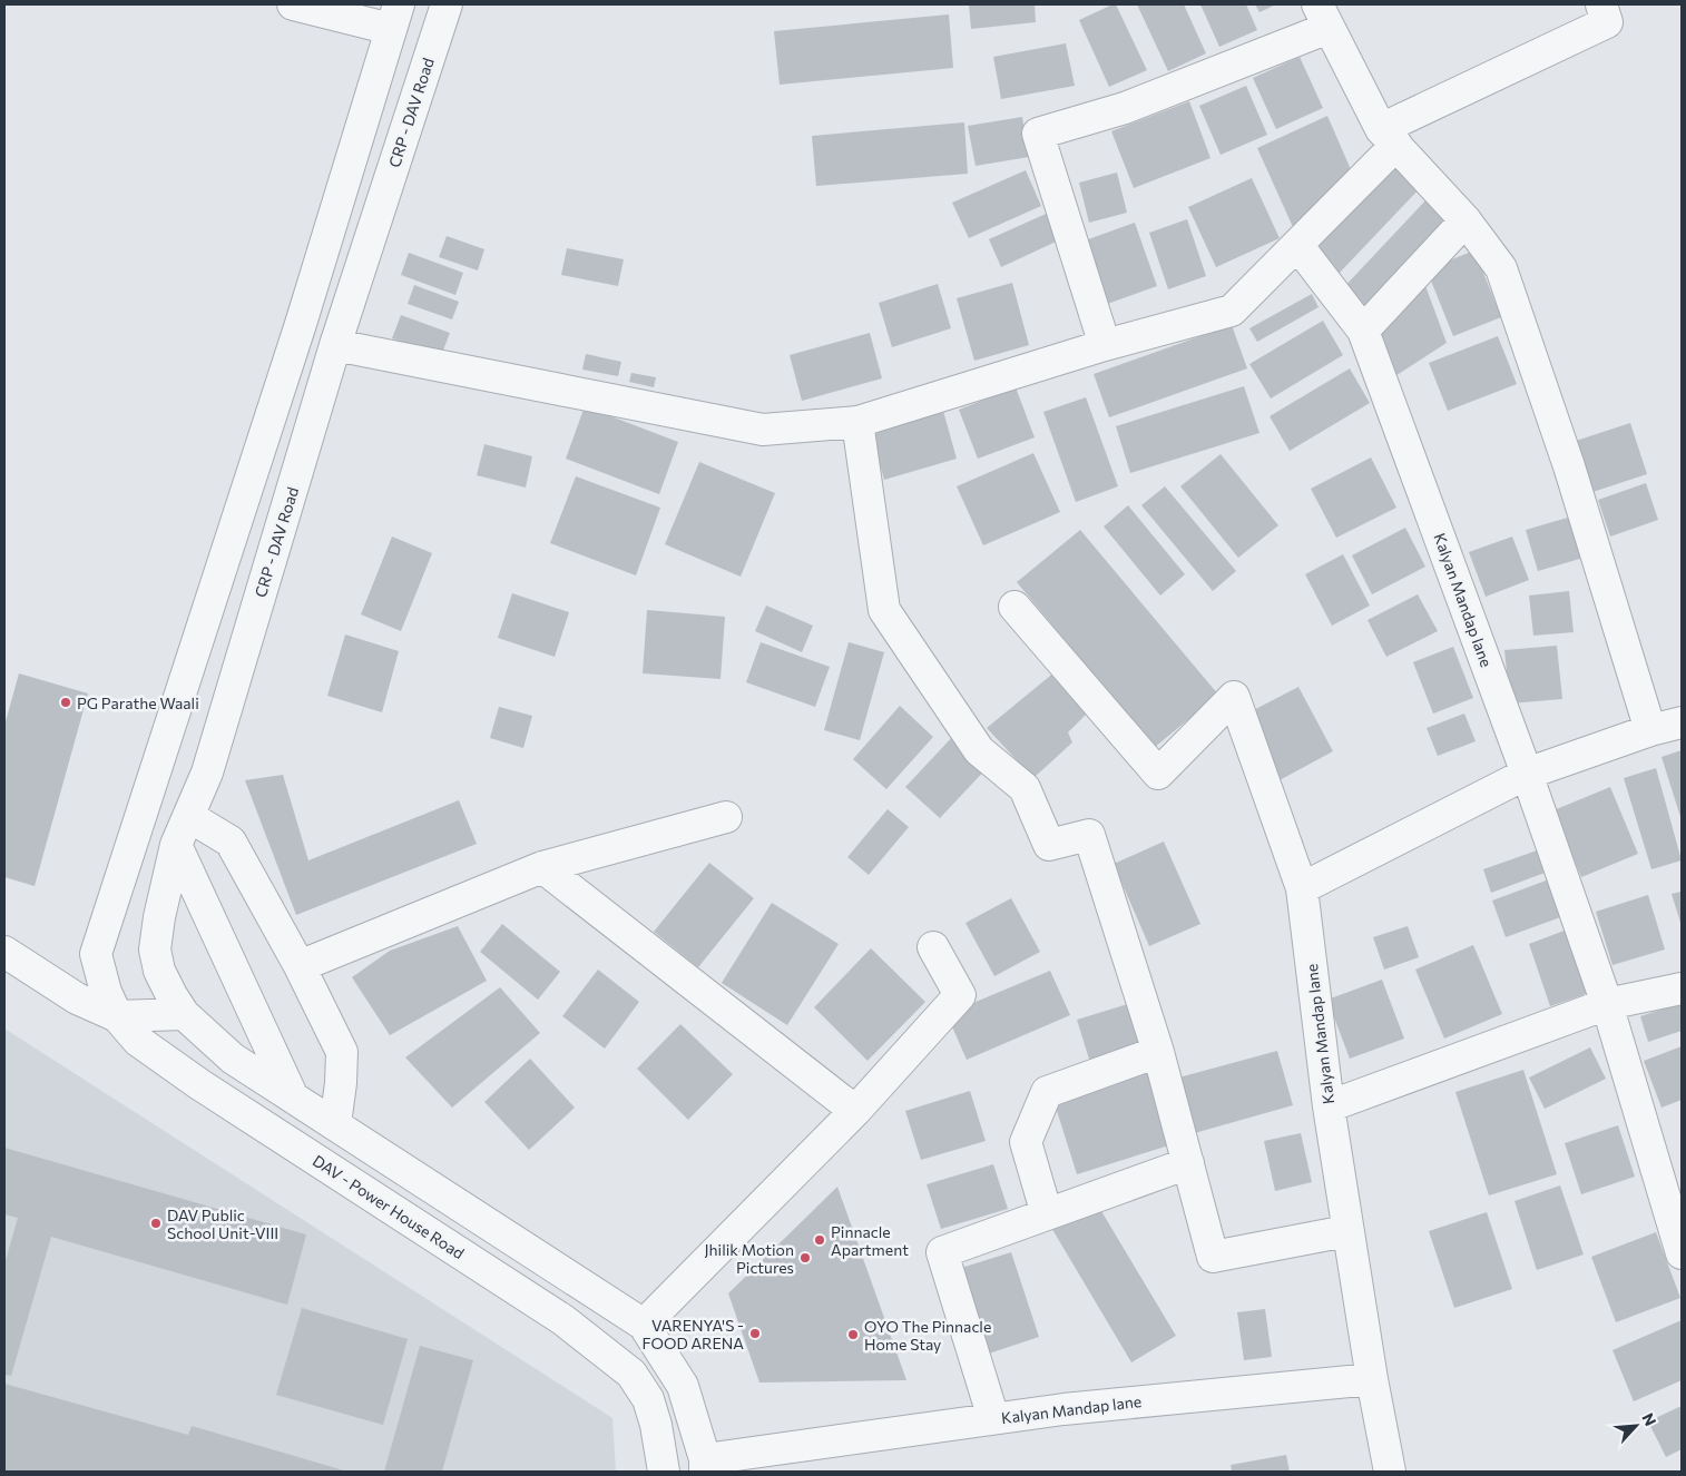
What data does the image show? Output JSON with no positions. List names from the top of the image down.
{
  "streets": {
    "street": ["CRP - DAV Road", "Kalyan Mandap lane", "DAV - Power House Road"]
  },
  "places": [
    "PG Parathe Waali",
    "DAV Public School Unit-VIII",
    "Pinnacle Apartment",
    "Jhilik Motion Pictures",
    "VARENYA'S - FOOD ARENA",
    "OYO The Pinnacle Home Stay"
  ],
  "north": "top right"
}
